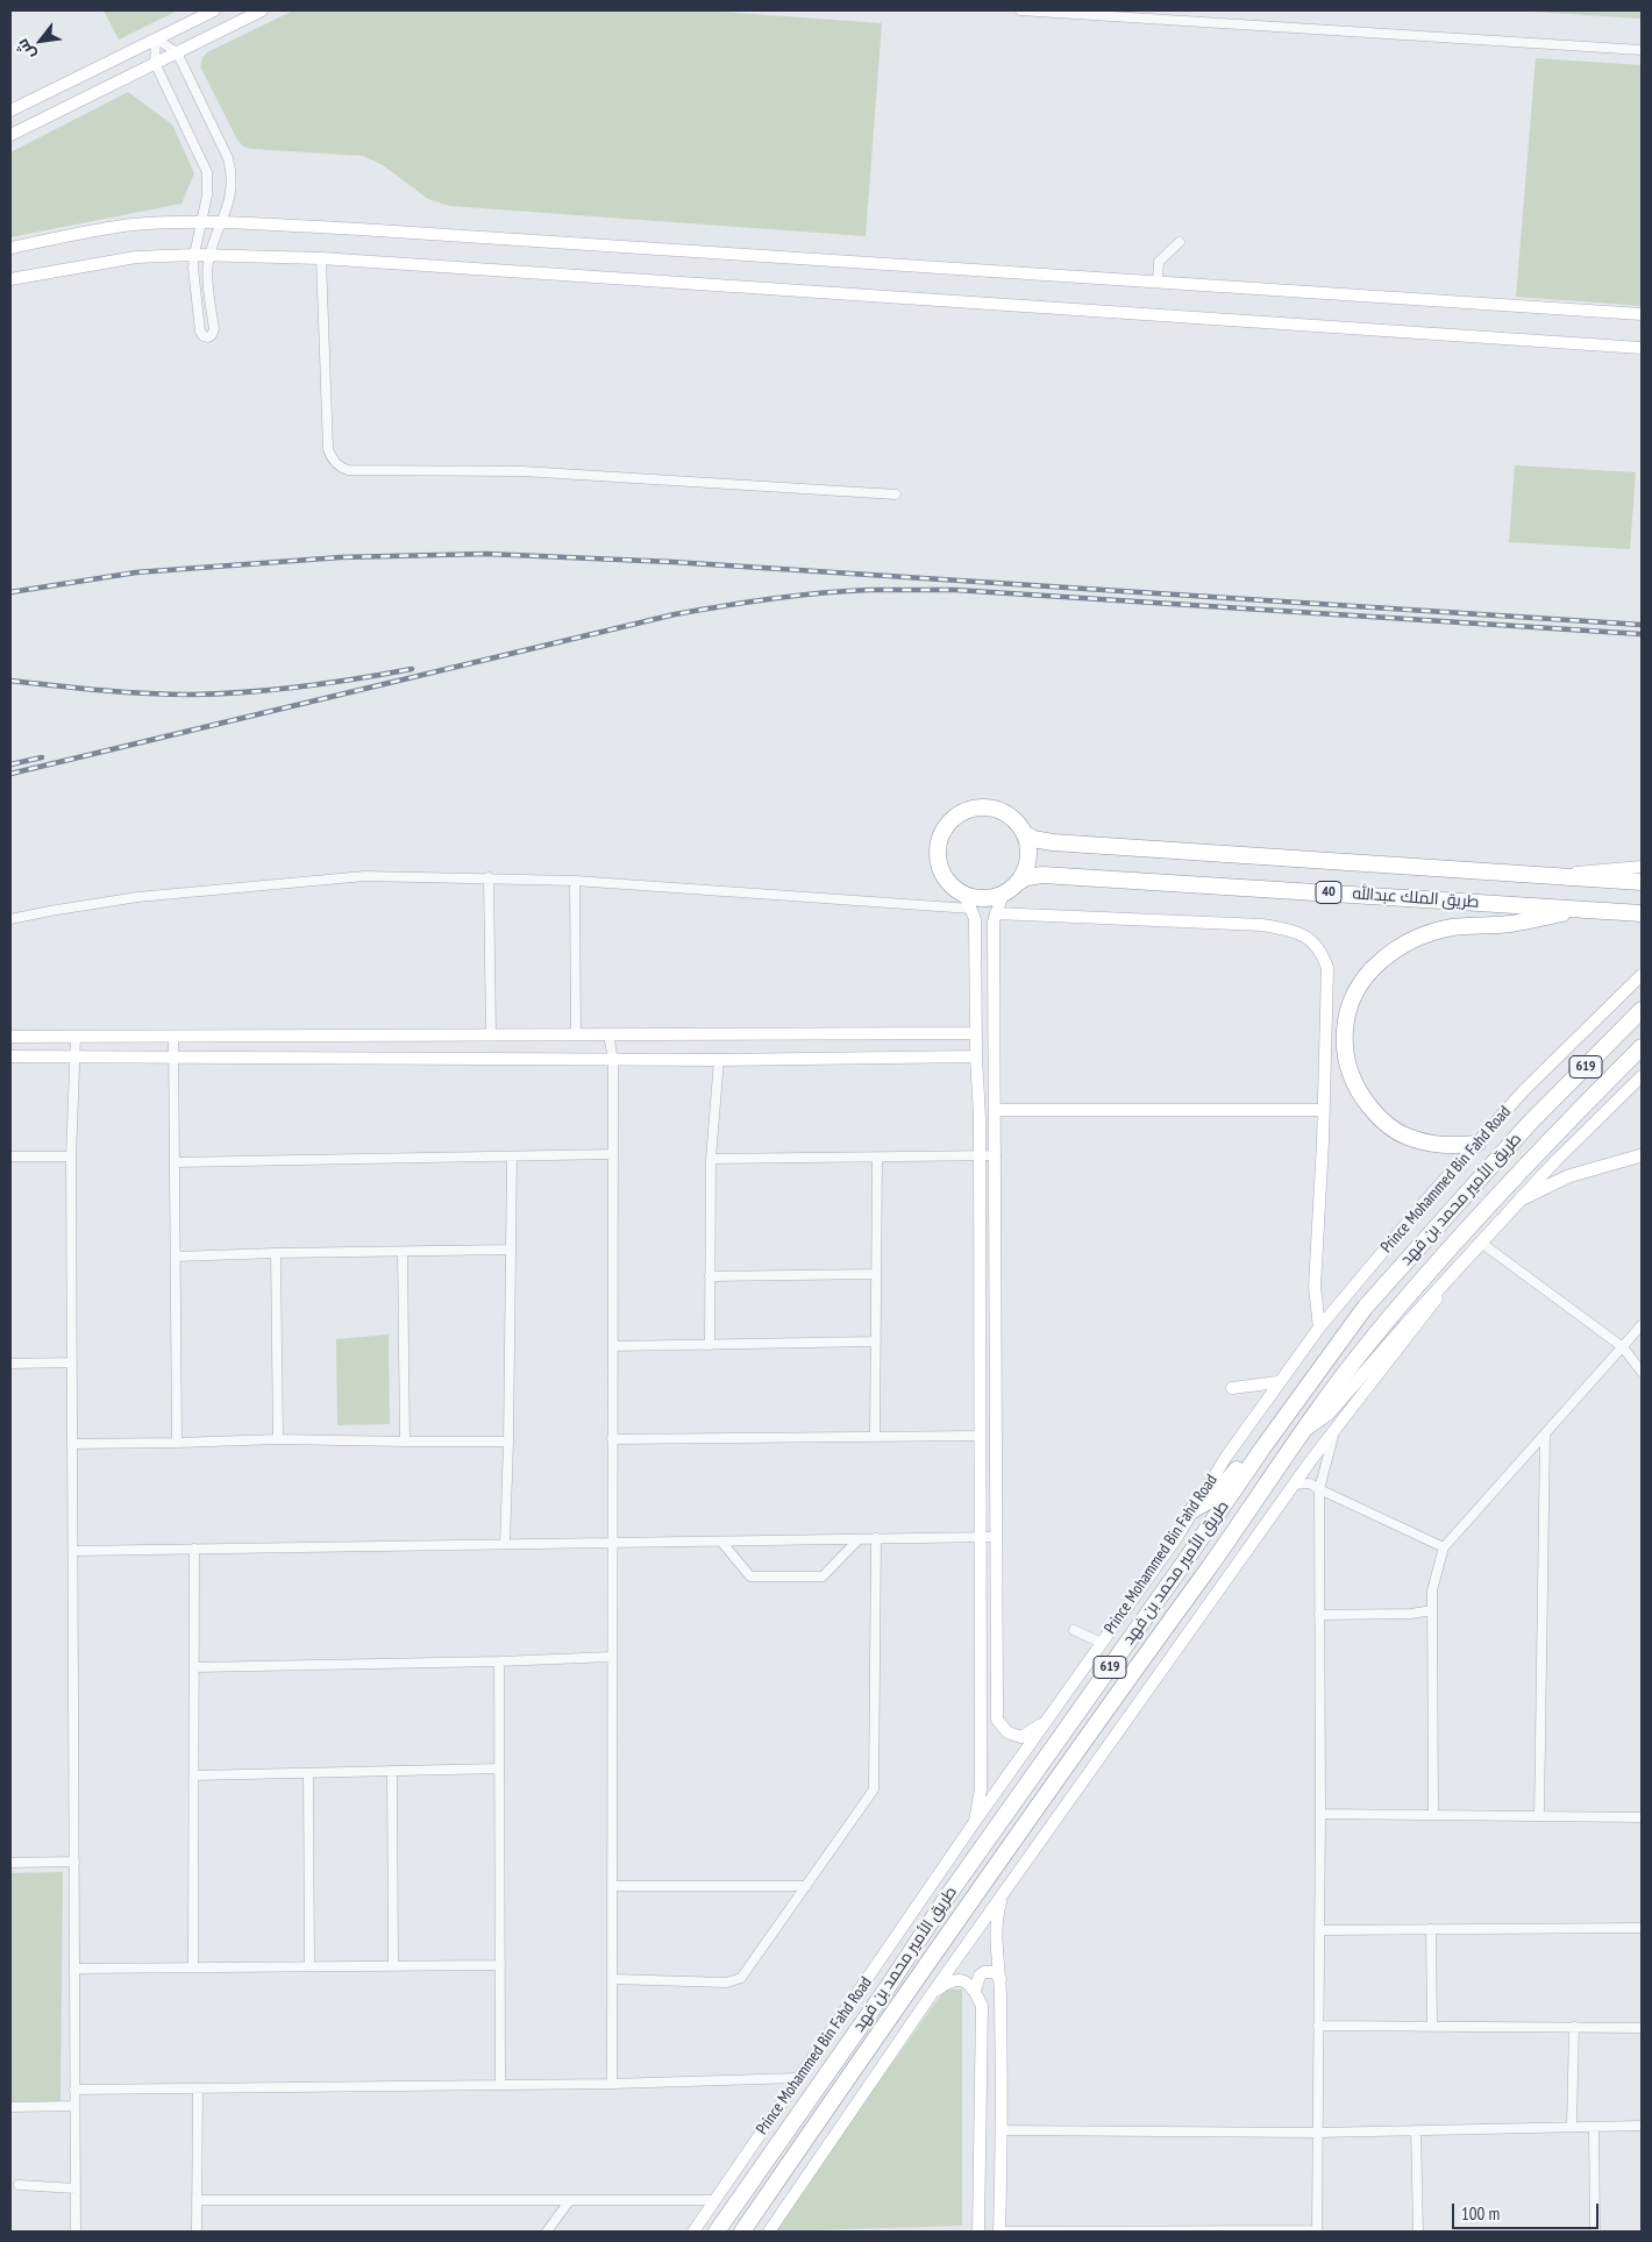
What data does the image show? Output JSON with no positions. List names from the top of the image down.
{
  "streets": {
    "highway": [
      "40",
      "طريق الملك عبدالله",
      "619",
      "طريق الأمير محمد بن فهد"
    ],
    "street": ["Prince Mohammed Bin Fahd Road"]
  },
  "scale_bar": "100 m",
  "north": "bottom left"
}
